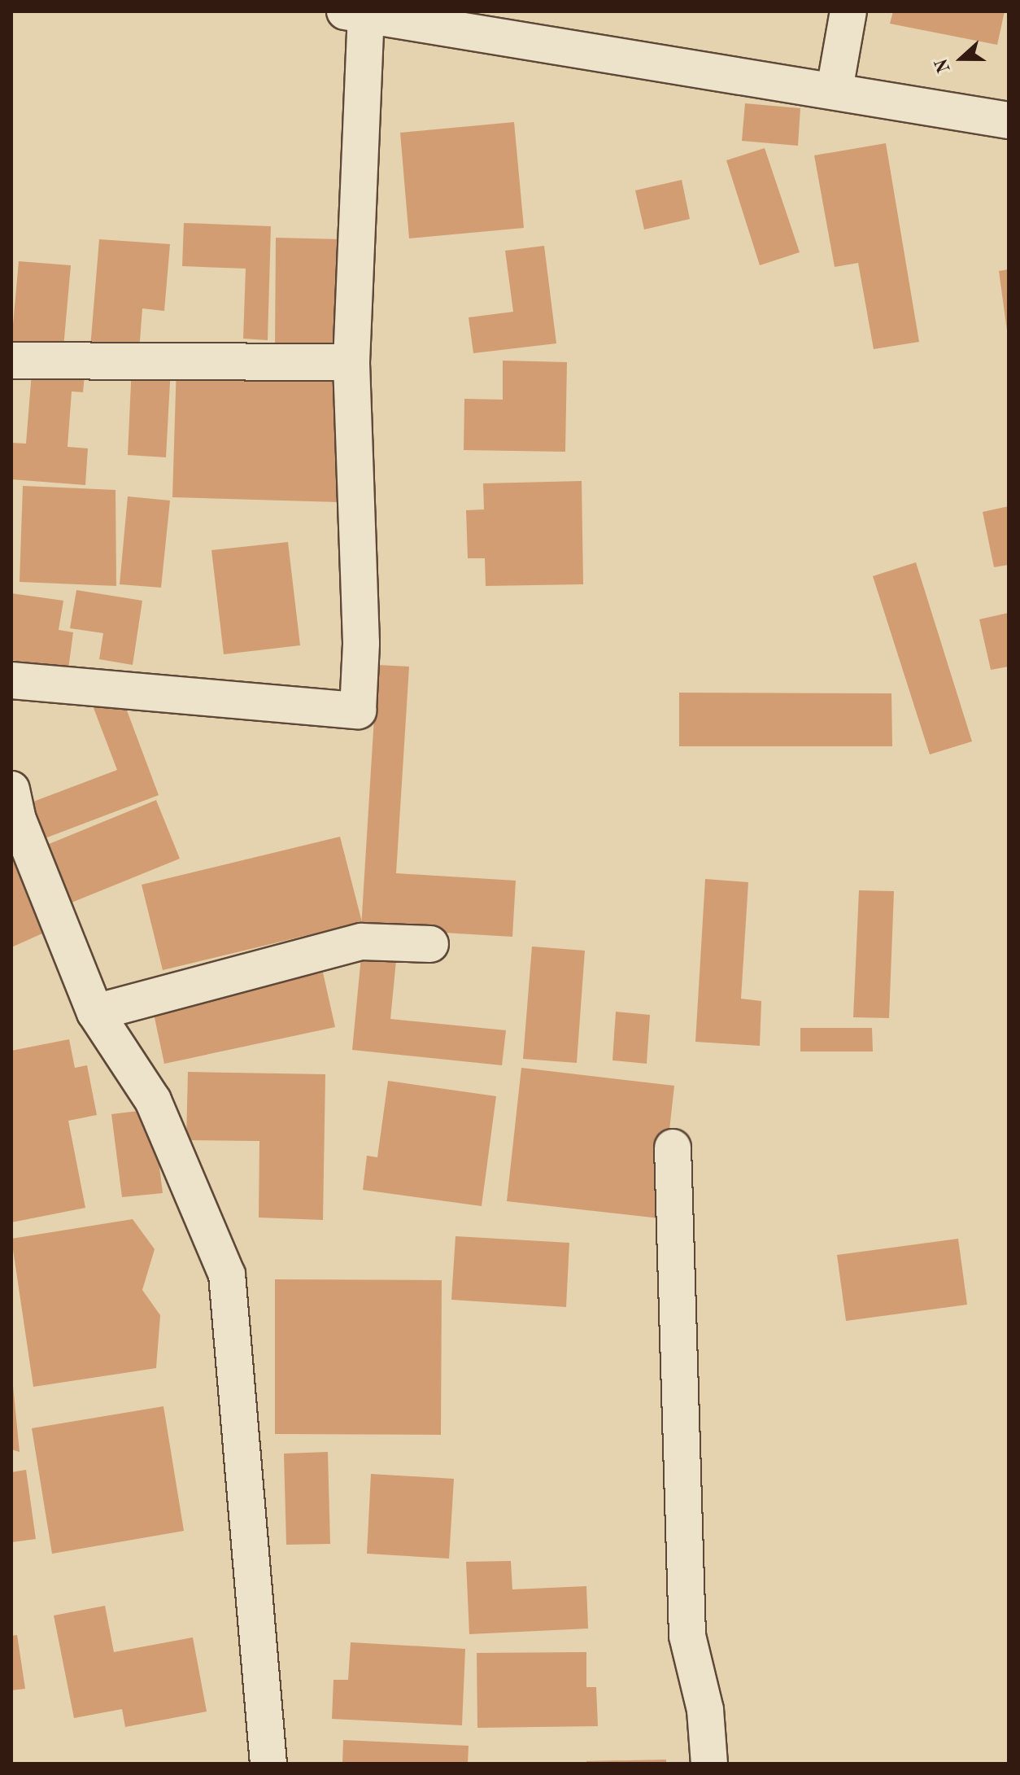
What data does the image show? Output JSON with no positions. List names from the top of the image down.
{
  "north": "left"
}
